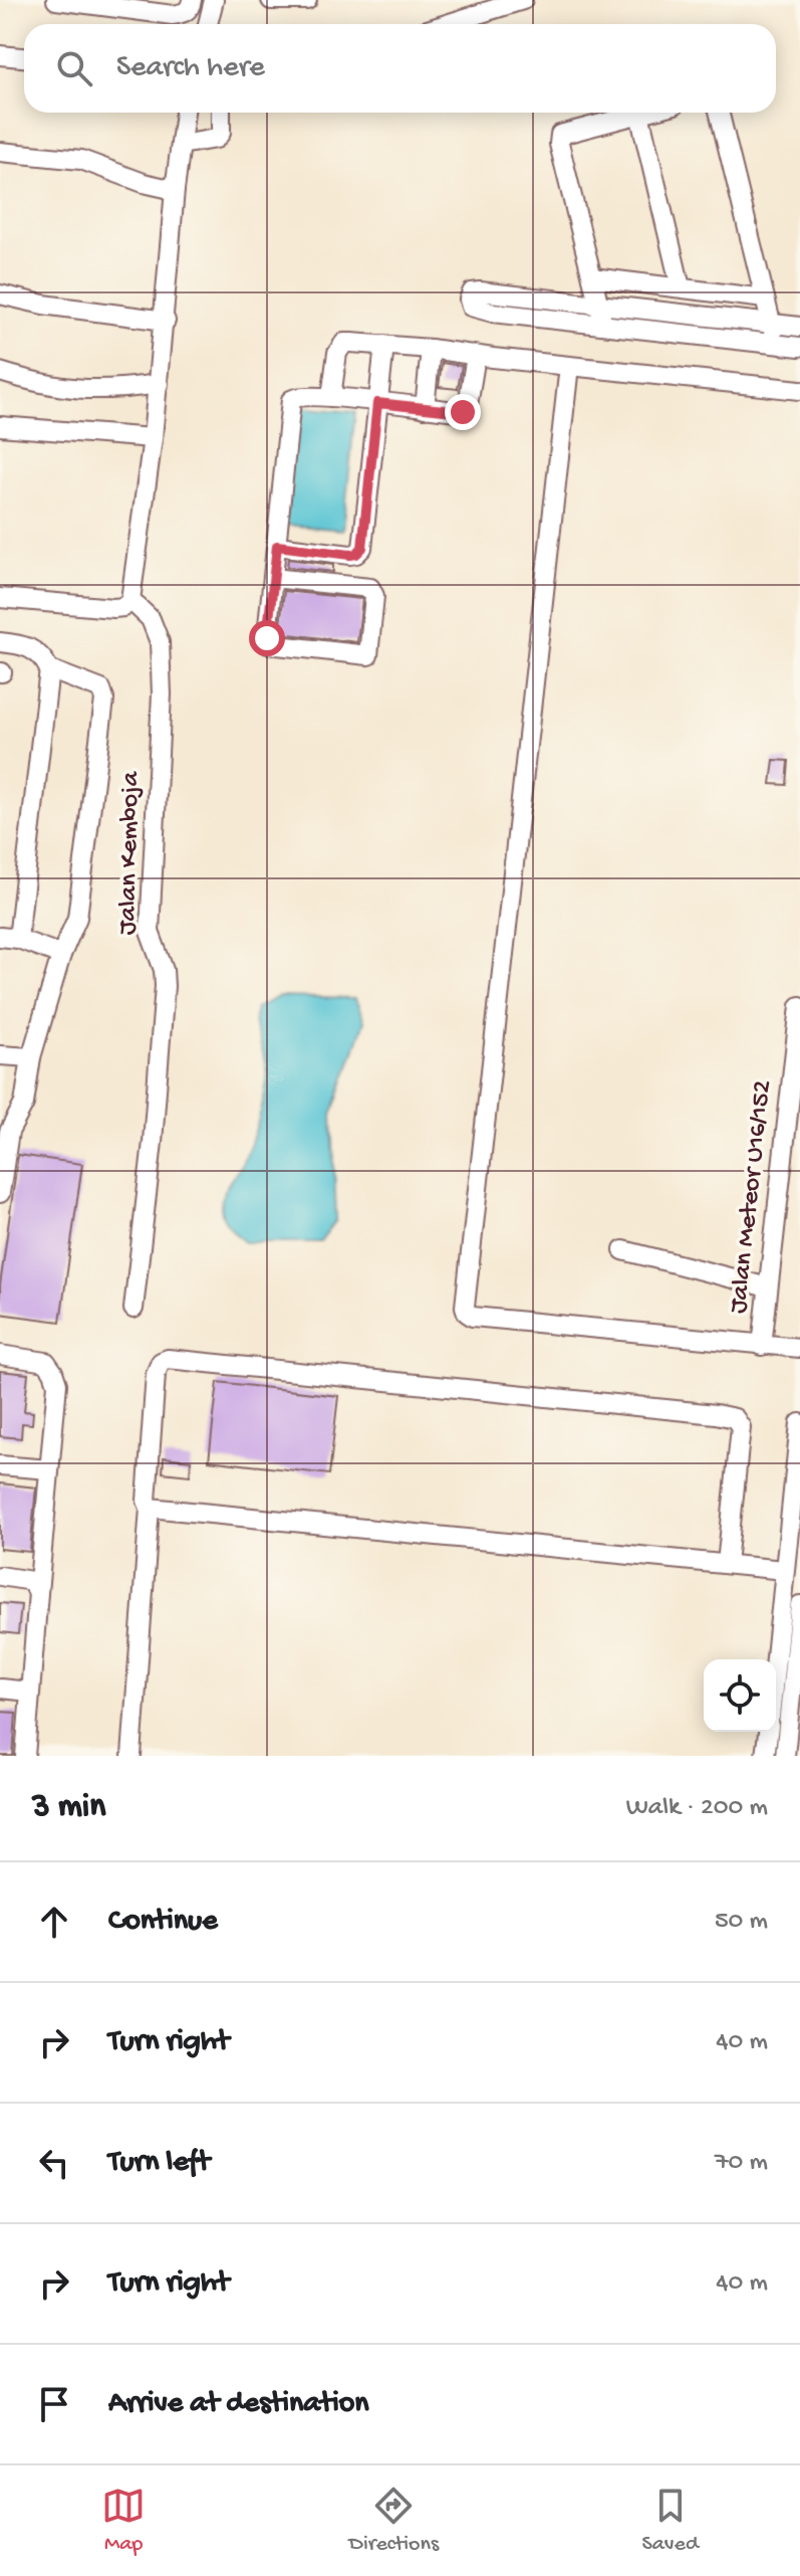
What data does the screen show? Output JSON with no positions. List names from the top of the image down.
{
  "streets": {
    "street": ["Jalan Kemboja", "Jalan Meteor U16/152"]
  },
  "page": {
    "search": "Search here",
    "heading": ["3 min", "Walk · 200 m"],
    "list": [
      ["Continue", "50 m"],
      ["Turn right", "40 m"],
      ["Turn left", "70 m"],
      ["Turn right", "40 m"],
      "Arrive at destination"
    ],
    "nav": ["Map", "Directions", "Saved"]
  }
}
